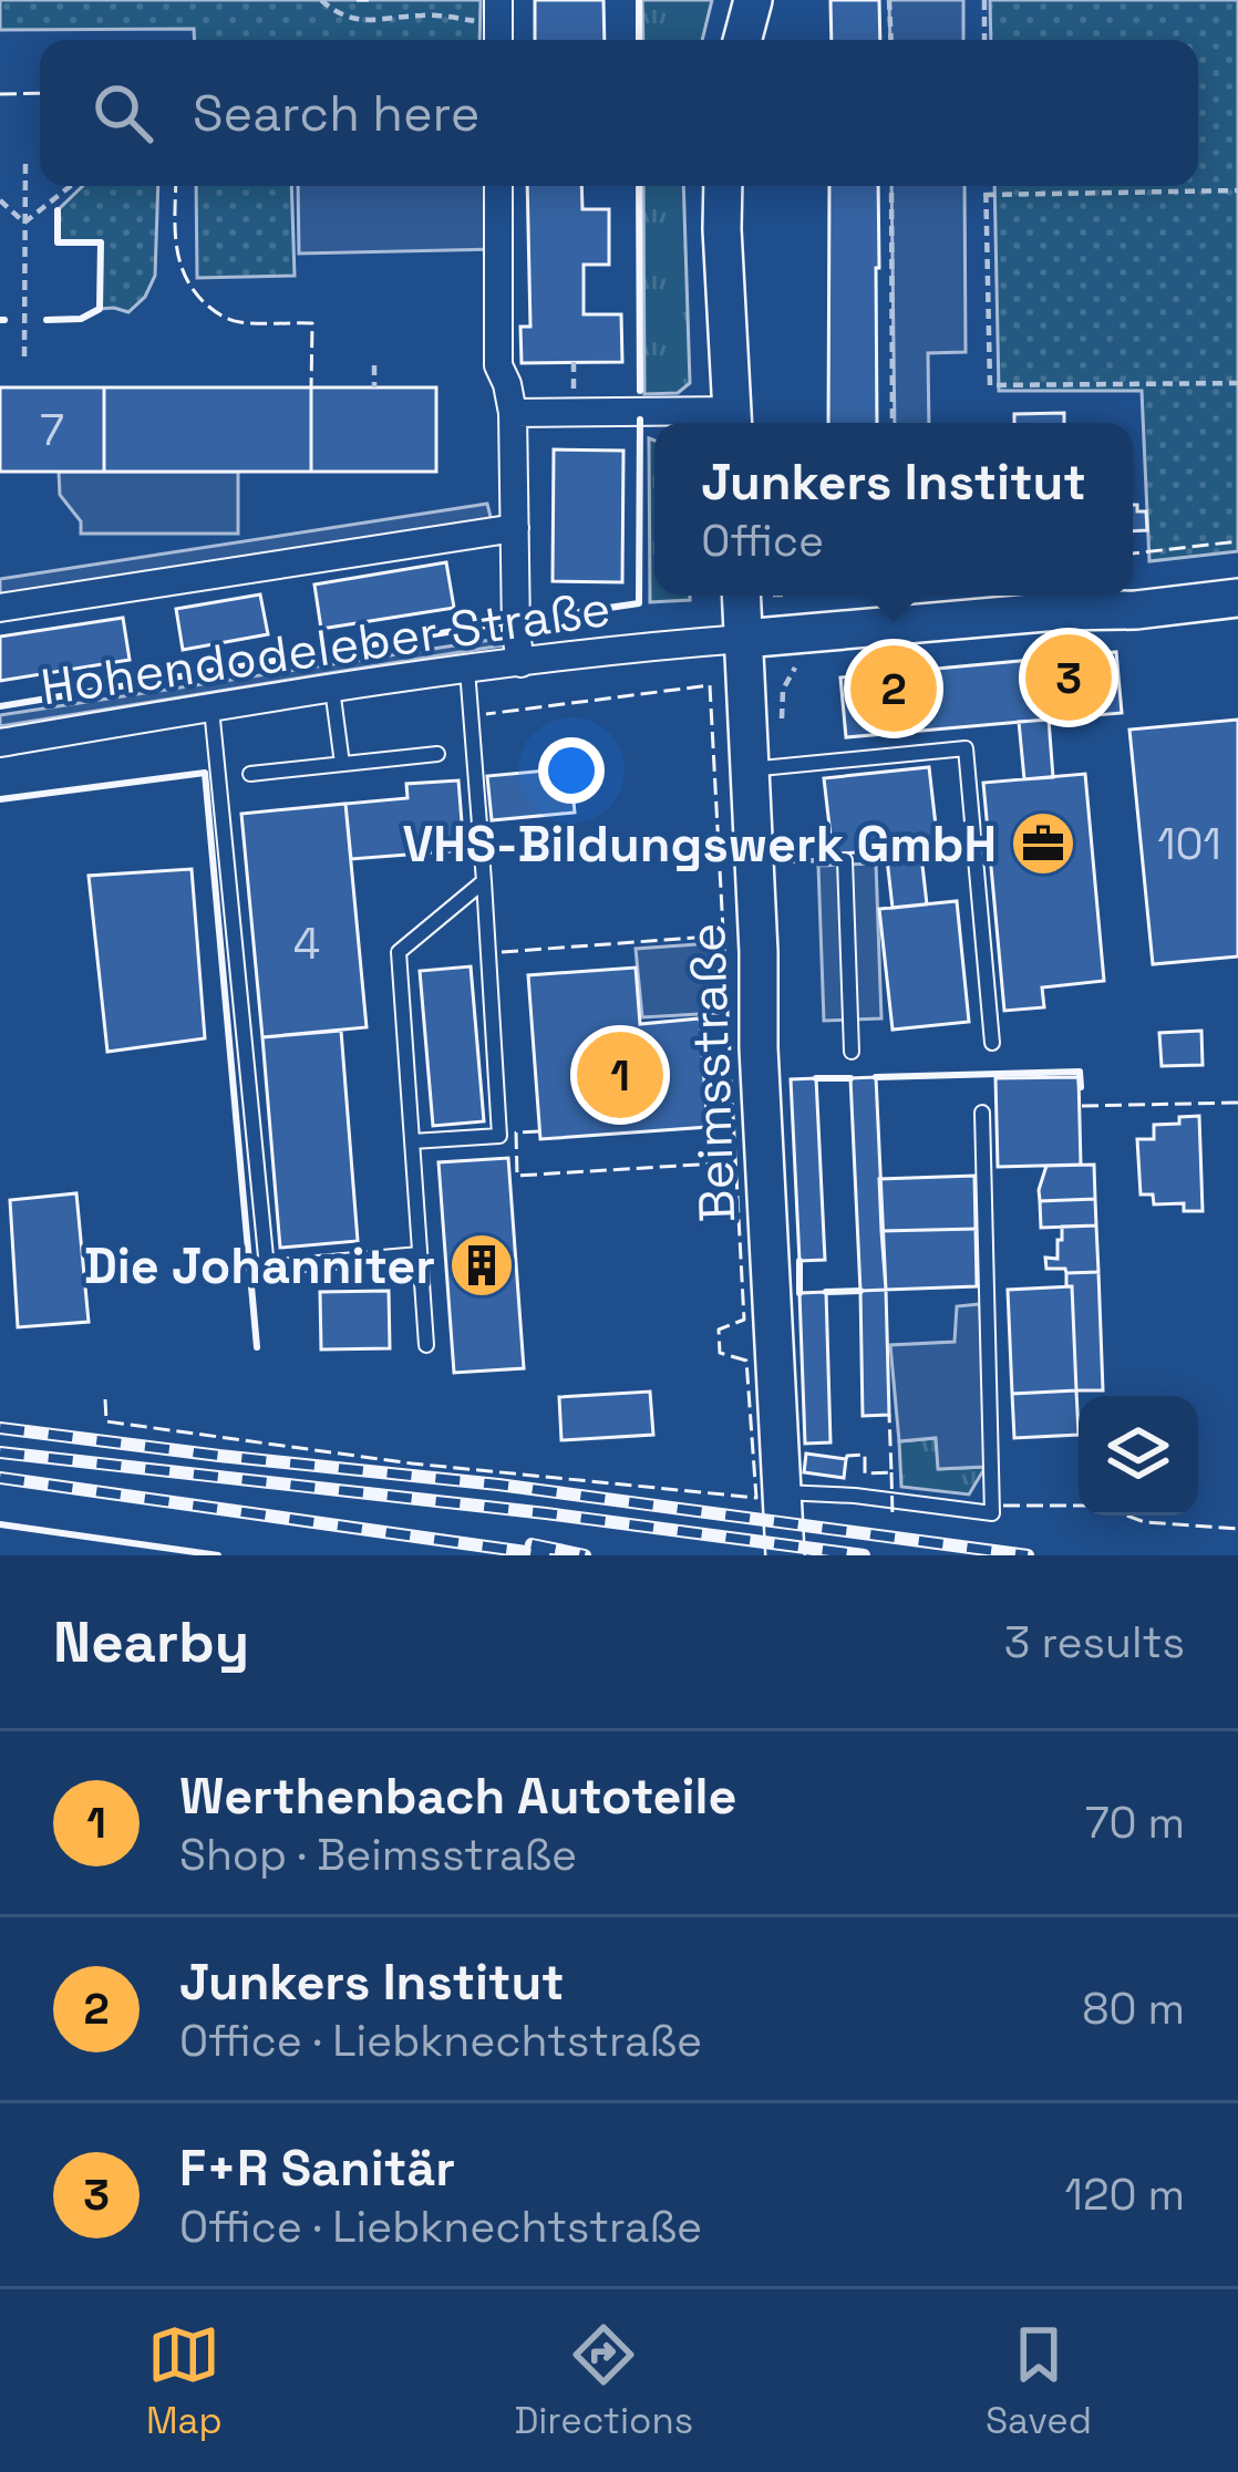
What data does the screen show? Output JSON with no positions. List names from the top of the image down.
{
  "streets": {
    "street": ["Hohendodeleber Straße", "Beimsstraße"]
  },
  "crossings": [
    ["Hohendodeleber Straße", "Beimsstraße"]
  ],
  "places": {
    "office": ["VHS-Bildungswerk GmbH"],
    "building": ["Die Johanniter"]
  },
  "house_numbers": ["7", "101", "4"],
  "page": {
    "search": "Search here",
    "popup": ["Junkers Institut", "Office"],
    "pins": ["3", "2", "1"],
    "heading": ["Nearby", "3 results"],
    "list": [
      {
        "mark": "1",
        "name": "Werthenbach Autoteile",
        "note": "Shop · Beimsstraße",
        "value": "70 m"
      },
      {
        "mark": "2",
        "name": "Junkers Institut",
        "note": "Office · Liebknechtstraße",
        "value": "80 m"
      },
      {
        "mark": "3",
        "name": "F+R Sanitär",
        "note": "Office · Liebknechtstraße",
        "value": "120 m"
      }
    ],
    "nav": ["Map", "Directions", "Saved"]
  }
}
